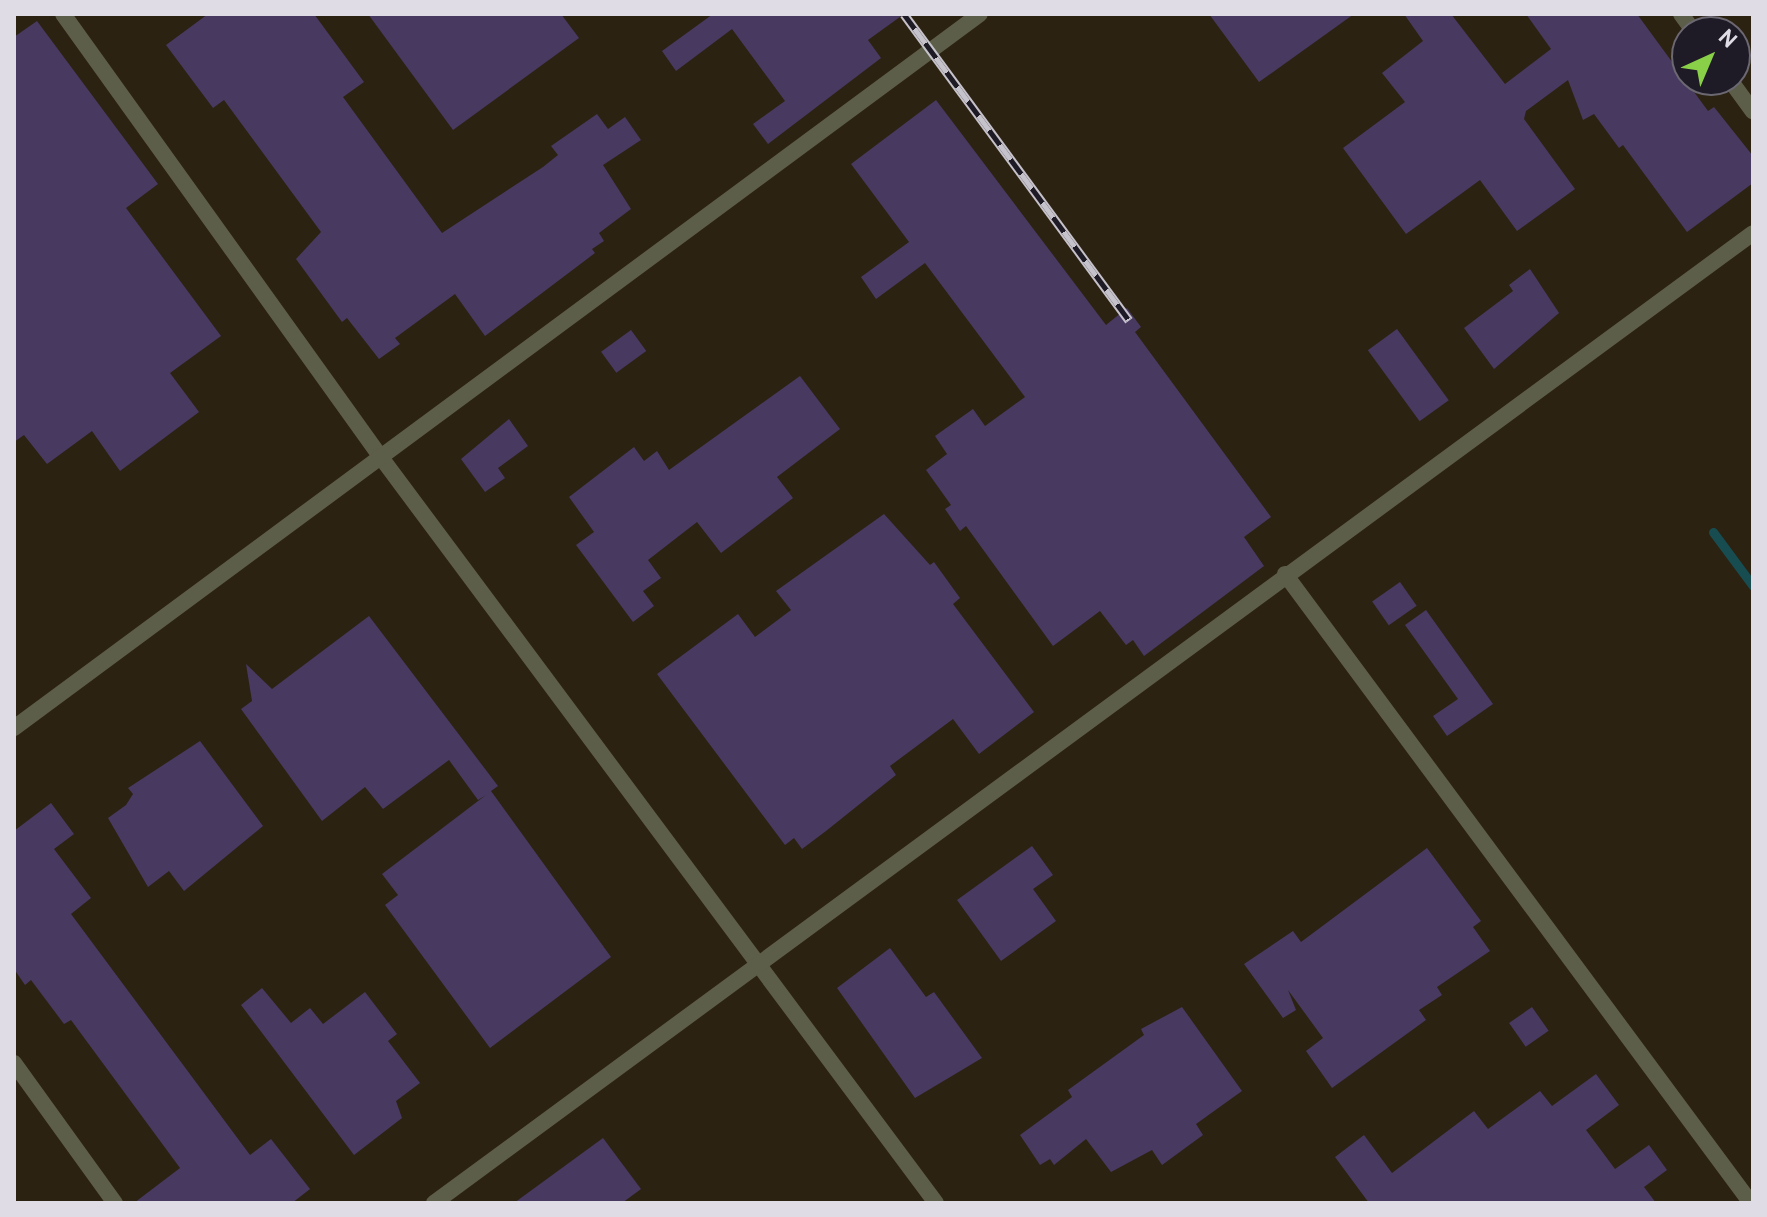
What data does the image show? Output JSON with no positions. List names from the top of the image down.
{
  "north": "top right"
}
